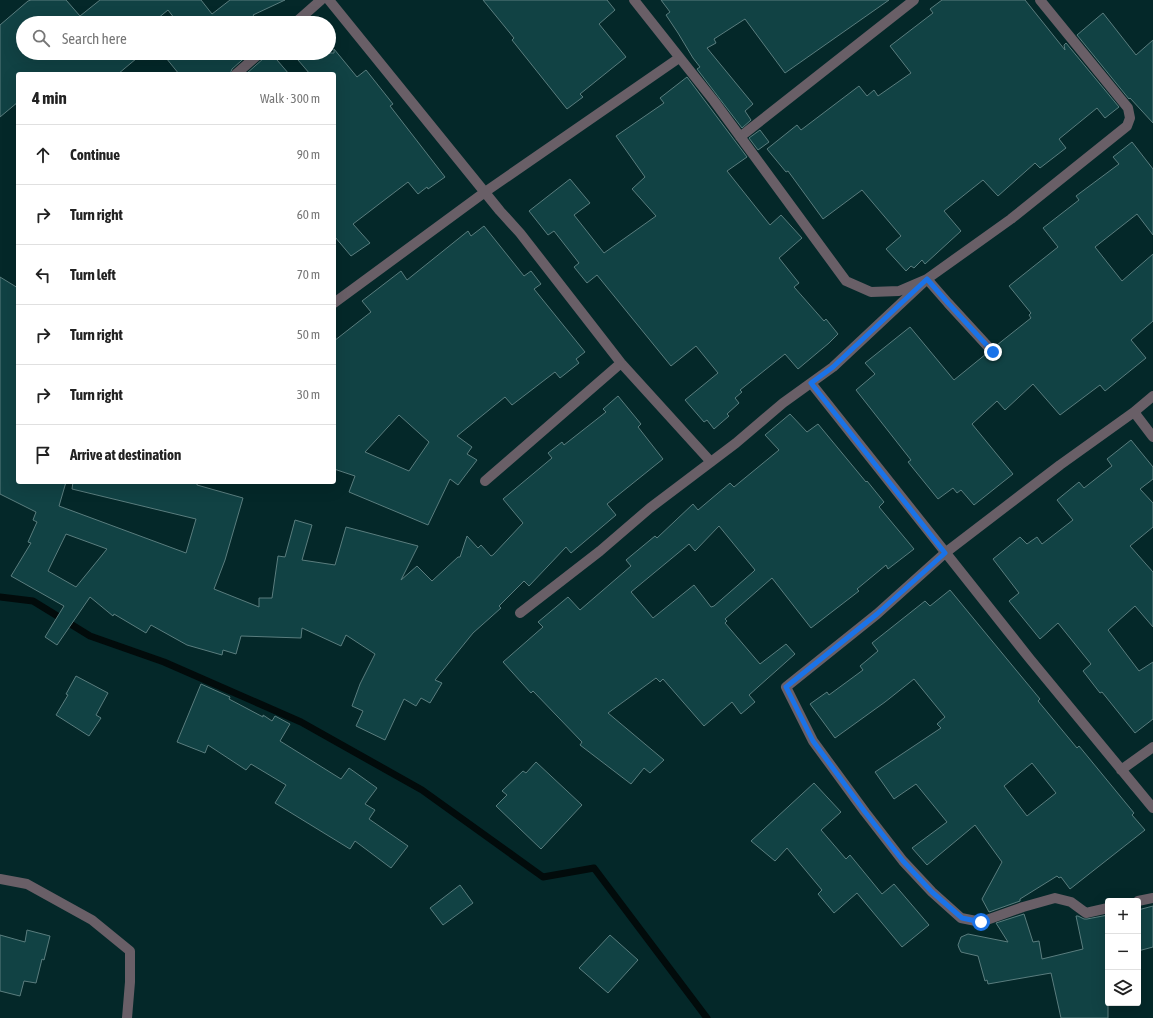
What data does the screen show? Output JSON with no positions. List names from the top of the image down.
{
  "page": {
    "search": "Search here",
    "heading": ["4 min", "Walk · 300 m"],
    "list": [
      ["Continue", "90 m"],
      ["Turn right", "60 m"],
      ["Turn left", "70 m"],
      ["Turn right", "50 m"],
      ["Turn right", "30 m"],
      "Arrive at destination"
    ],
    "map_buttons": ["+", "−"]
  }
}
